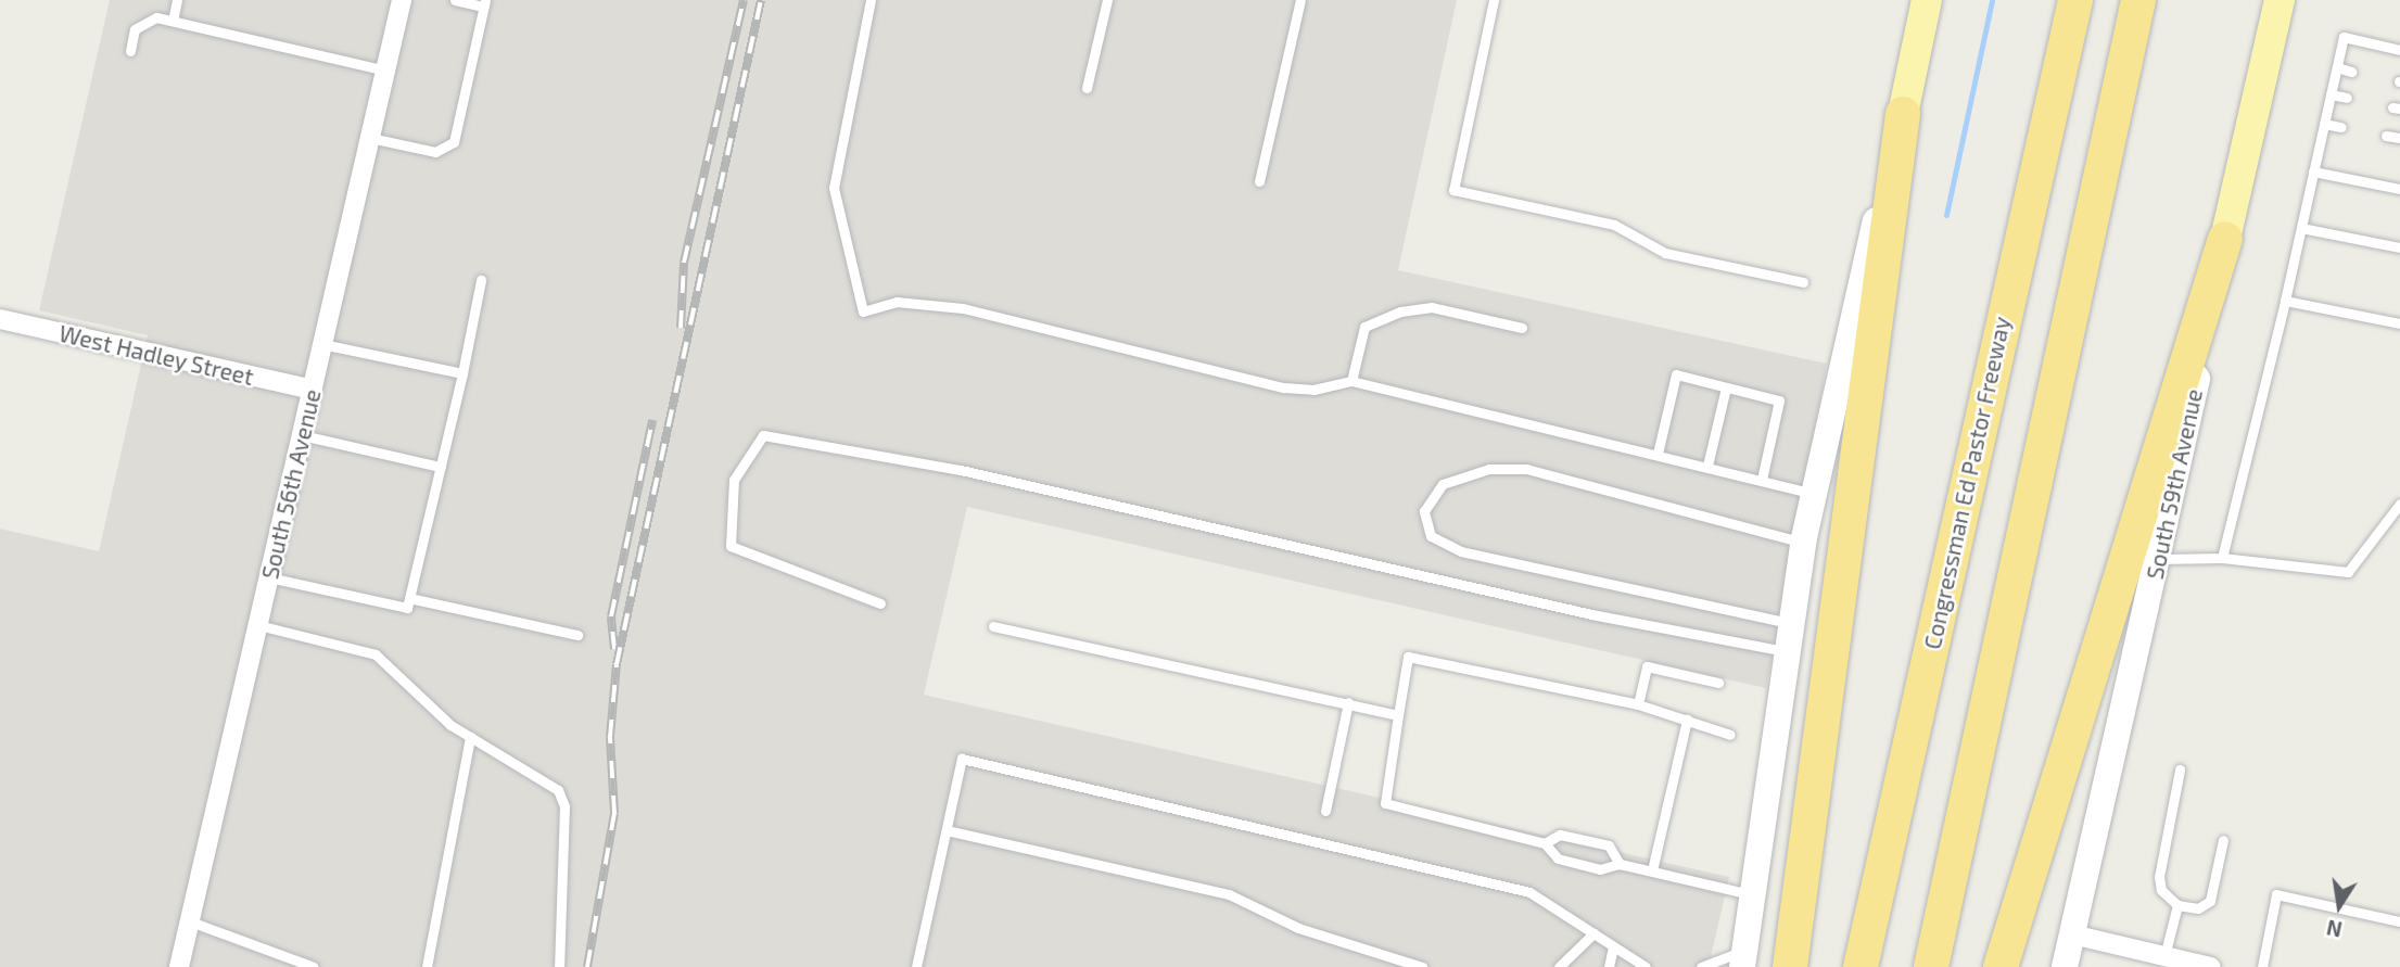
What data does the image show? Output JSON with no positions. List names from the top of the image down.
{
  "streets": {
    "highway": ["Congressman Ed Pastor Freeway"],
    "main road": ["South 59th Avenue"],
    "street": ["West Hadley Street", "South 56th Avenue"]
  },
  "crossings": [
    ["West Hadley Street", "South 56th Avenue"]
  ],
  "north": "bottom"
}
